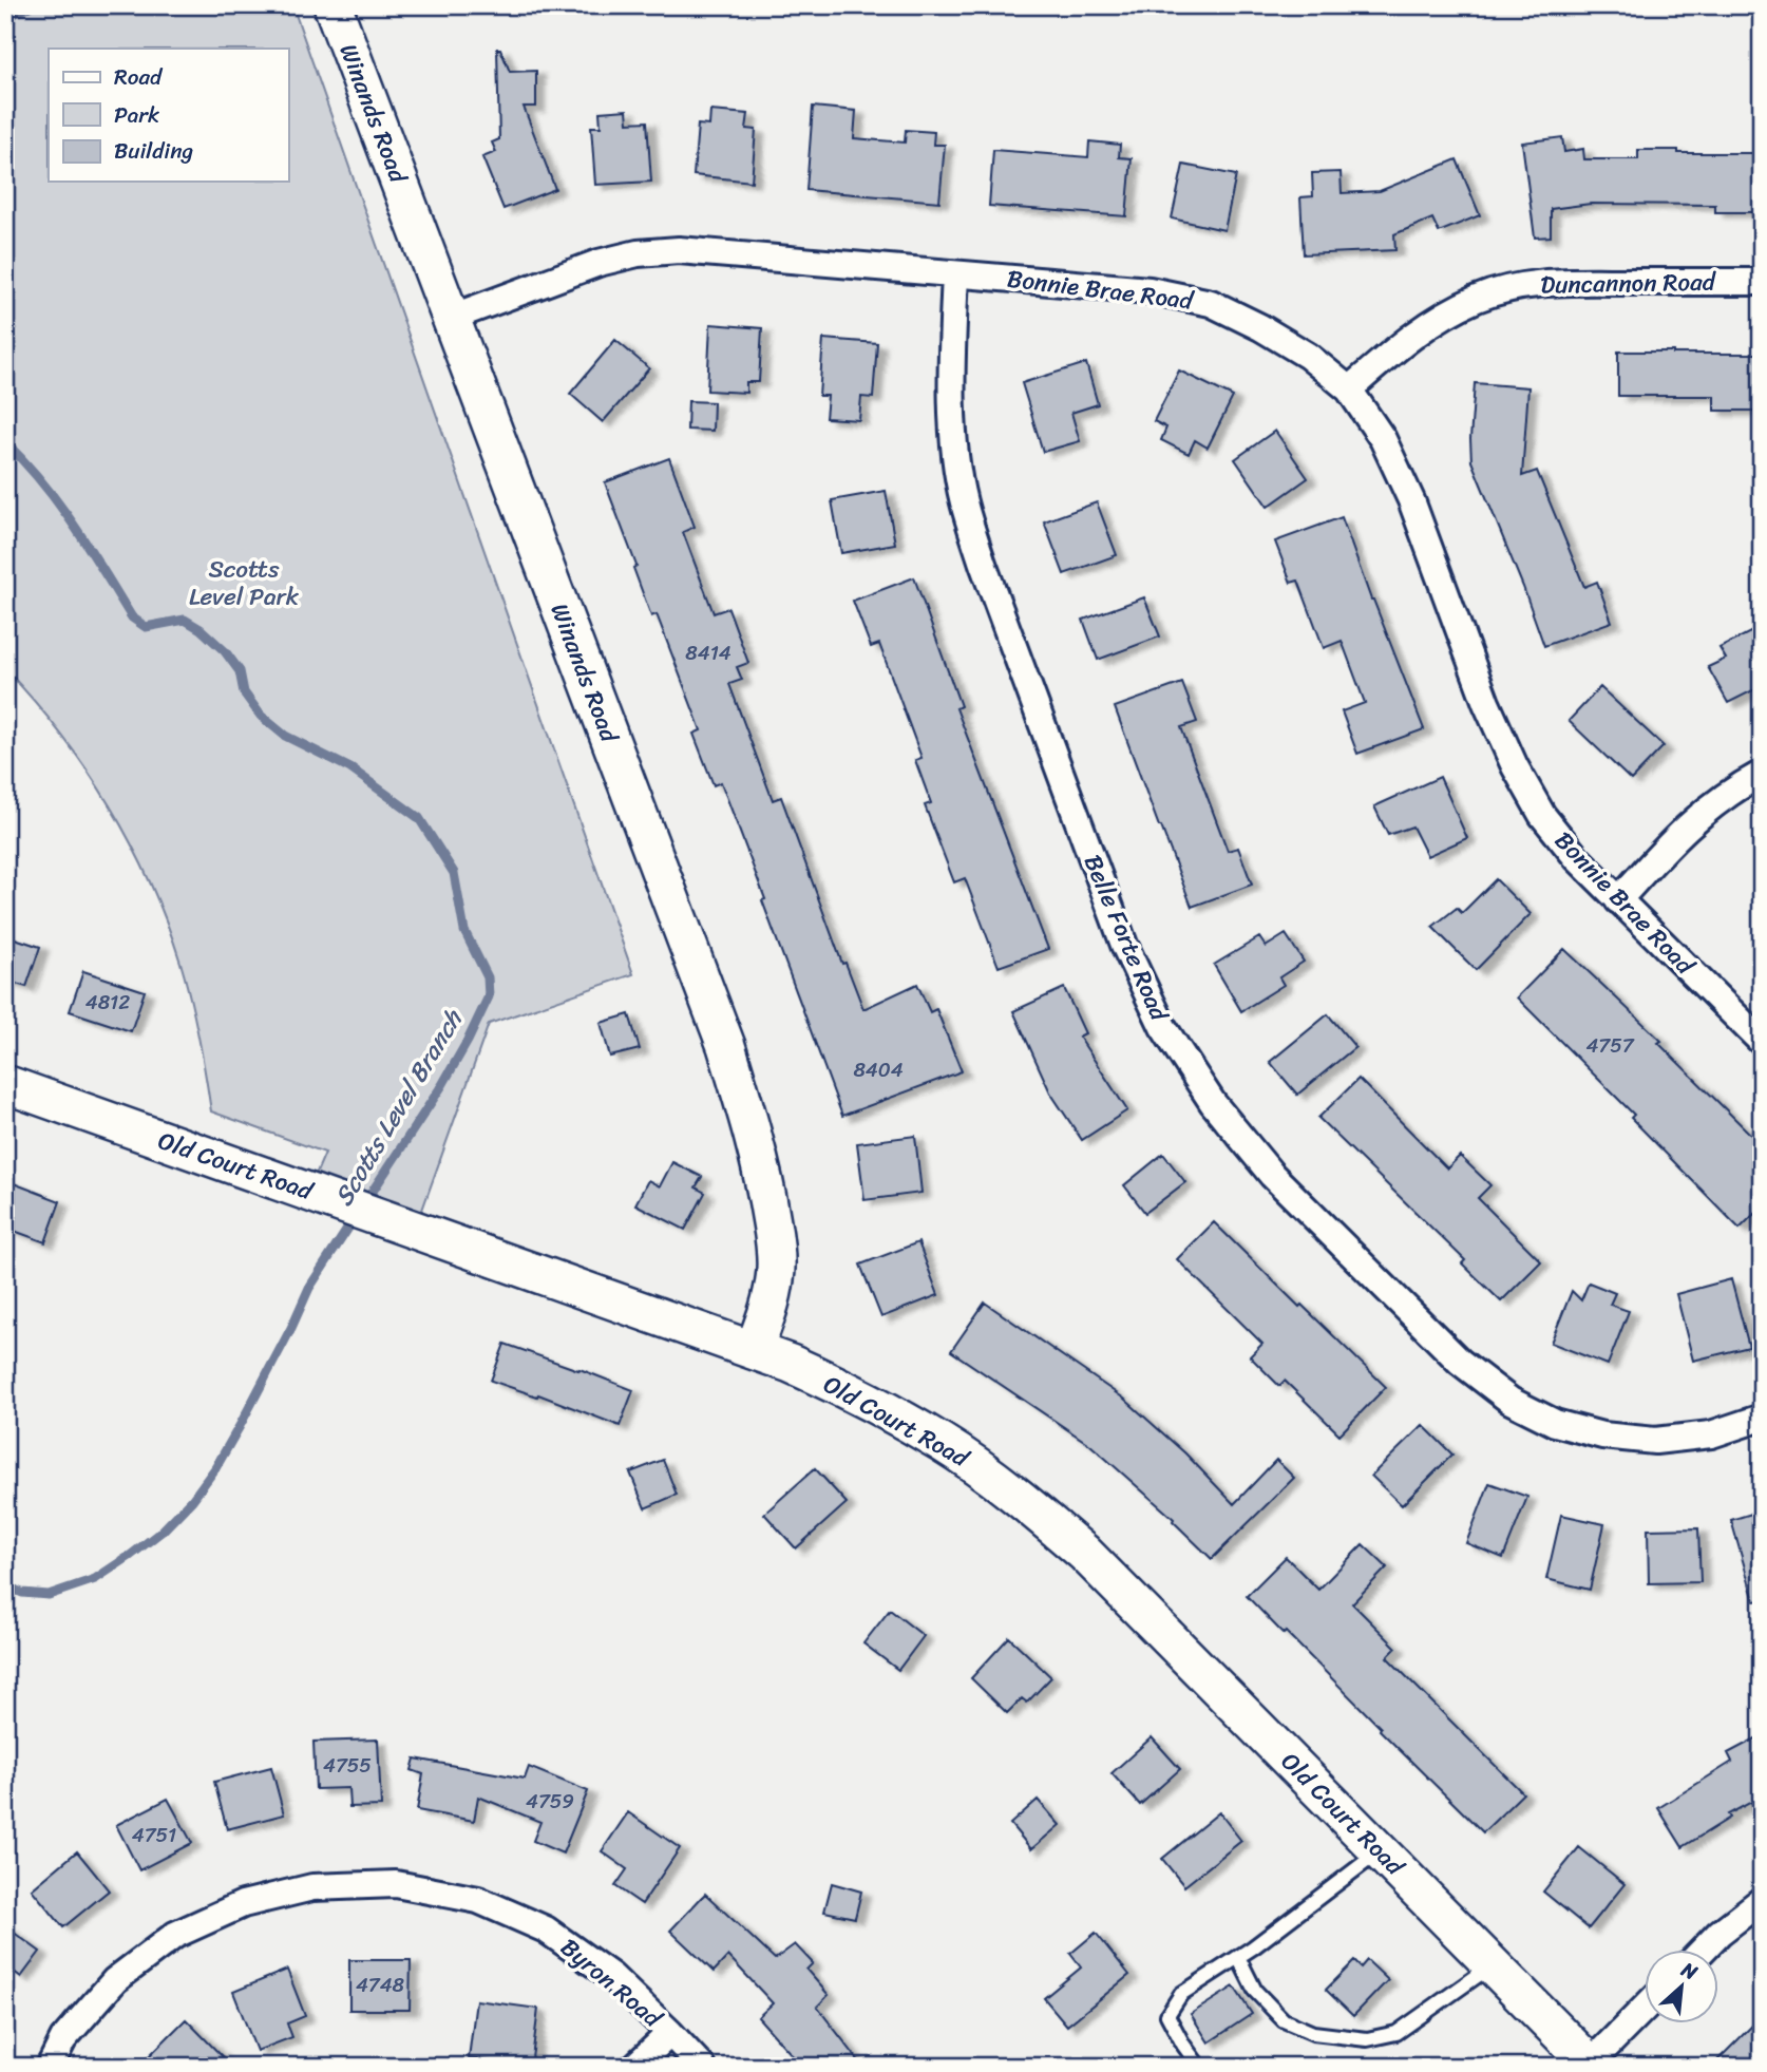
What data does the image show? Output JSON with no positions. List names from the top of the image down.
{
  "streets": {
    "main road": ["Winands Road", "Old Court Road"],
    "street": [
      "Duncannon Road",
      "Bonnie Brae Road",
      "Belle Forte Road",
      "Byron Road"
    ]
  },
  "crossings": [
    ["Winands Road", "Bonnie Brae Road"],
    ["Winands Road", "Old Court Road"],
    ["Duncannon Road", "Bonnie Brae Road"],
    ["Bonnie Brae Road", "Belle Forte Road"]
  ],
  "water": ["Scotts Level Branch"],
  "parks": ["Scotts Level Park"],
  "house_numbers": [
    "8414",
    "4812",
    "4757",
    "8404",
    "4755",
    "4759",
    "4751",
    "4748"
  ],
  "legend": ["Road", "Park", "Building"],
  "north": "top right"
}
